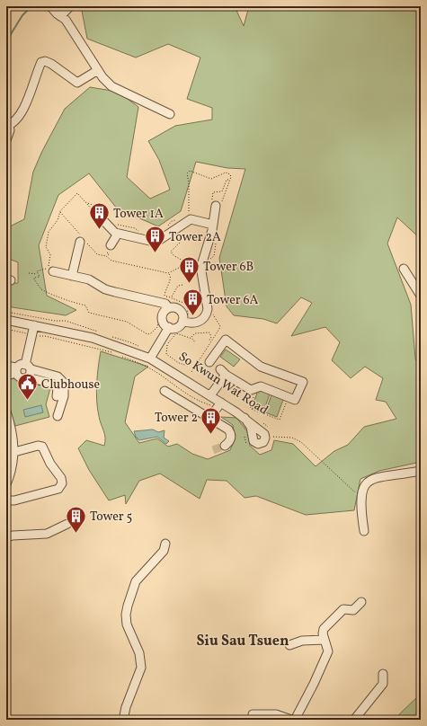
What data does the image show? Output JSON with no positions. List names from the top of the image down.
{
  "streets": {
    "street": ["So Kwun Wat Road"]
  },
  "districts": ["Siu Sau Tsuen"],
  "places": {
    "building": [
      "Tower 1A",
      "Tower 2A",
      "Tower 6B",
      "Tower 6A",
      "Tower 2",
      "Tower 5"
    ],
    "public building": ["Clubhouse"]
  }
}
